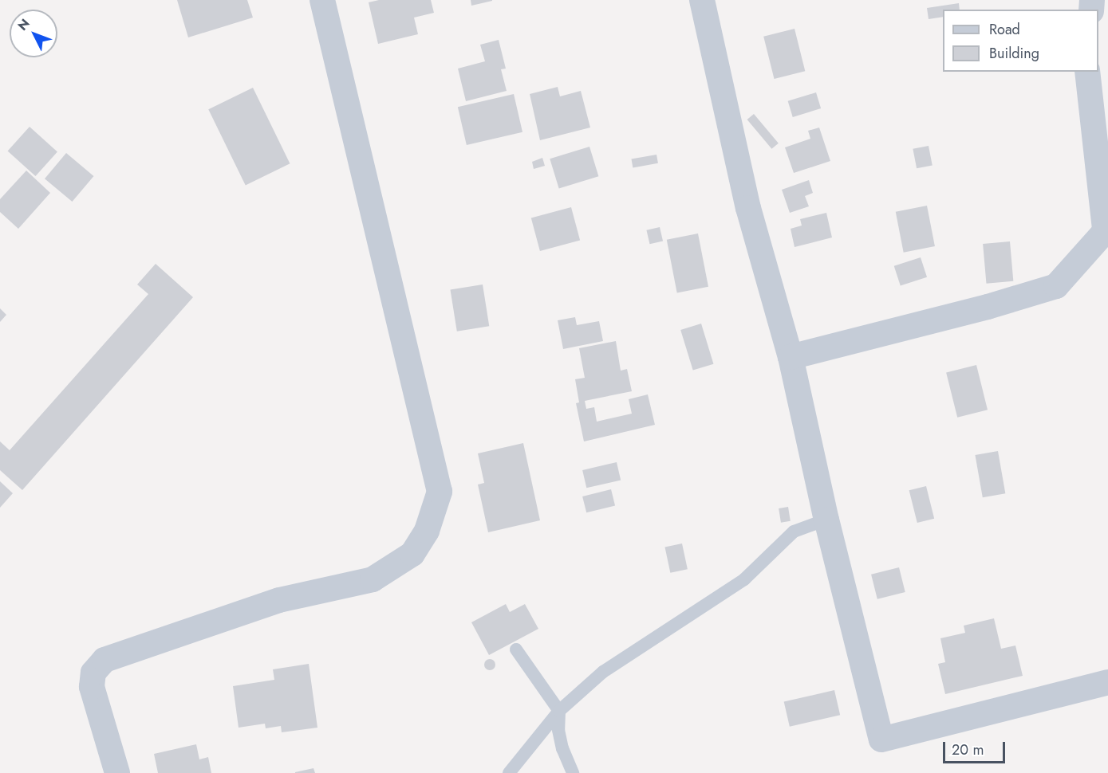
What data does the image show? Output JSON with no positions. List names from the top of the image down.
{
  "legend": ["Road", "Building"],
  "scale_bar": "20 m",
  "north": "top left"
}
